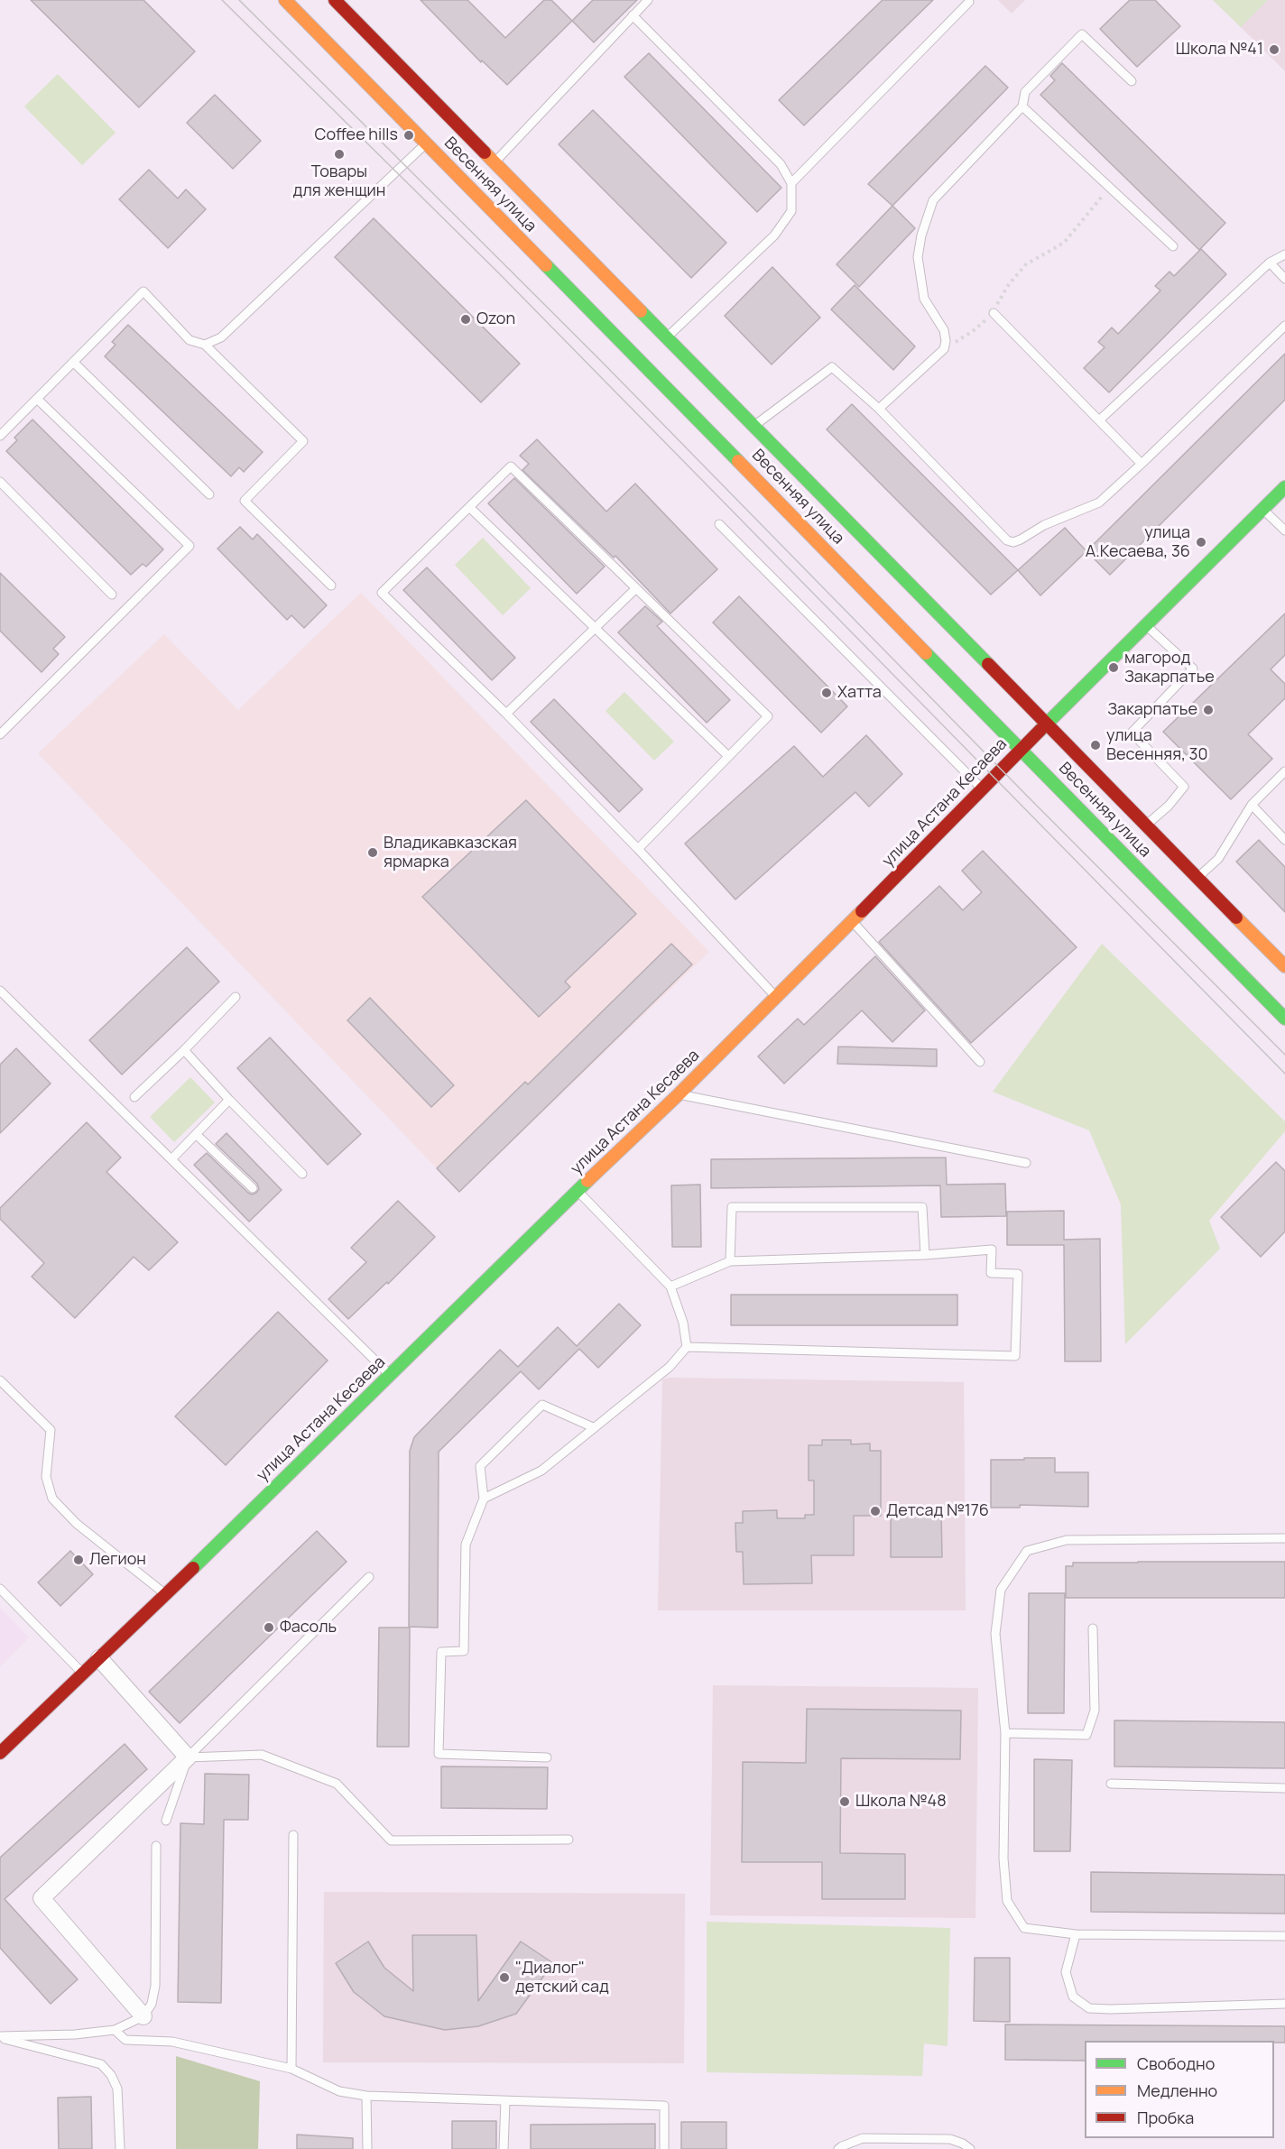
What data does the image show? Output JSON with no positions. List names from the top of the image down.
{
  "streets": {
    "street": ["Весенняя улица", "улица Астана Кесаева"]
  },
  "crossings": [
    ["Весенняя улица", "улица Астана Кесаева"]
  ],
  "places": [
    "Школа №41",
    "Coffee hills",
    "Товары для женщин",
    "Ozon",
    "улица А.Кесаева, 36",
    "магород Закарпатье",
    "Хатта",
    "Закарпатье",
    "улица Весенняя, 30",
    "Владикавказская ярмарка",
    "Детсад №176",
    "Легион",
    "Фасоль",
    "Школа №48",
    "\"Диалог\" детский сад"
  ],
  "legend": ["Свободно", "Медленно", "Пробка"]
}
